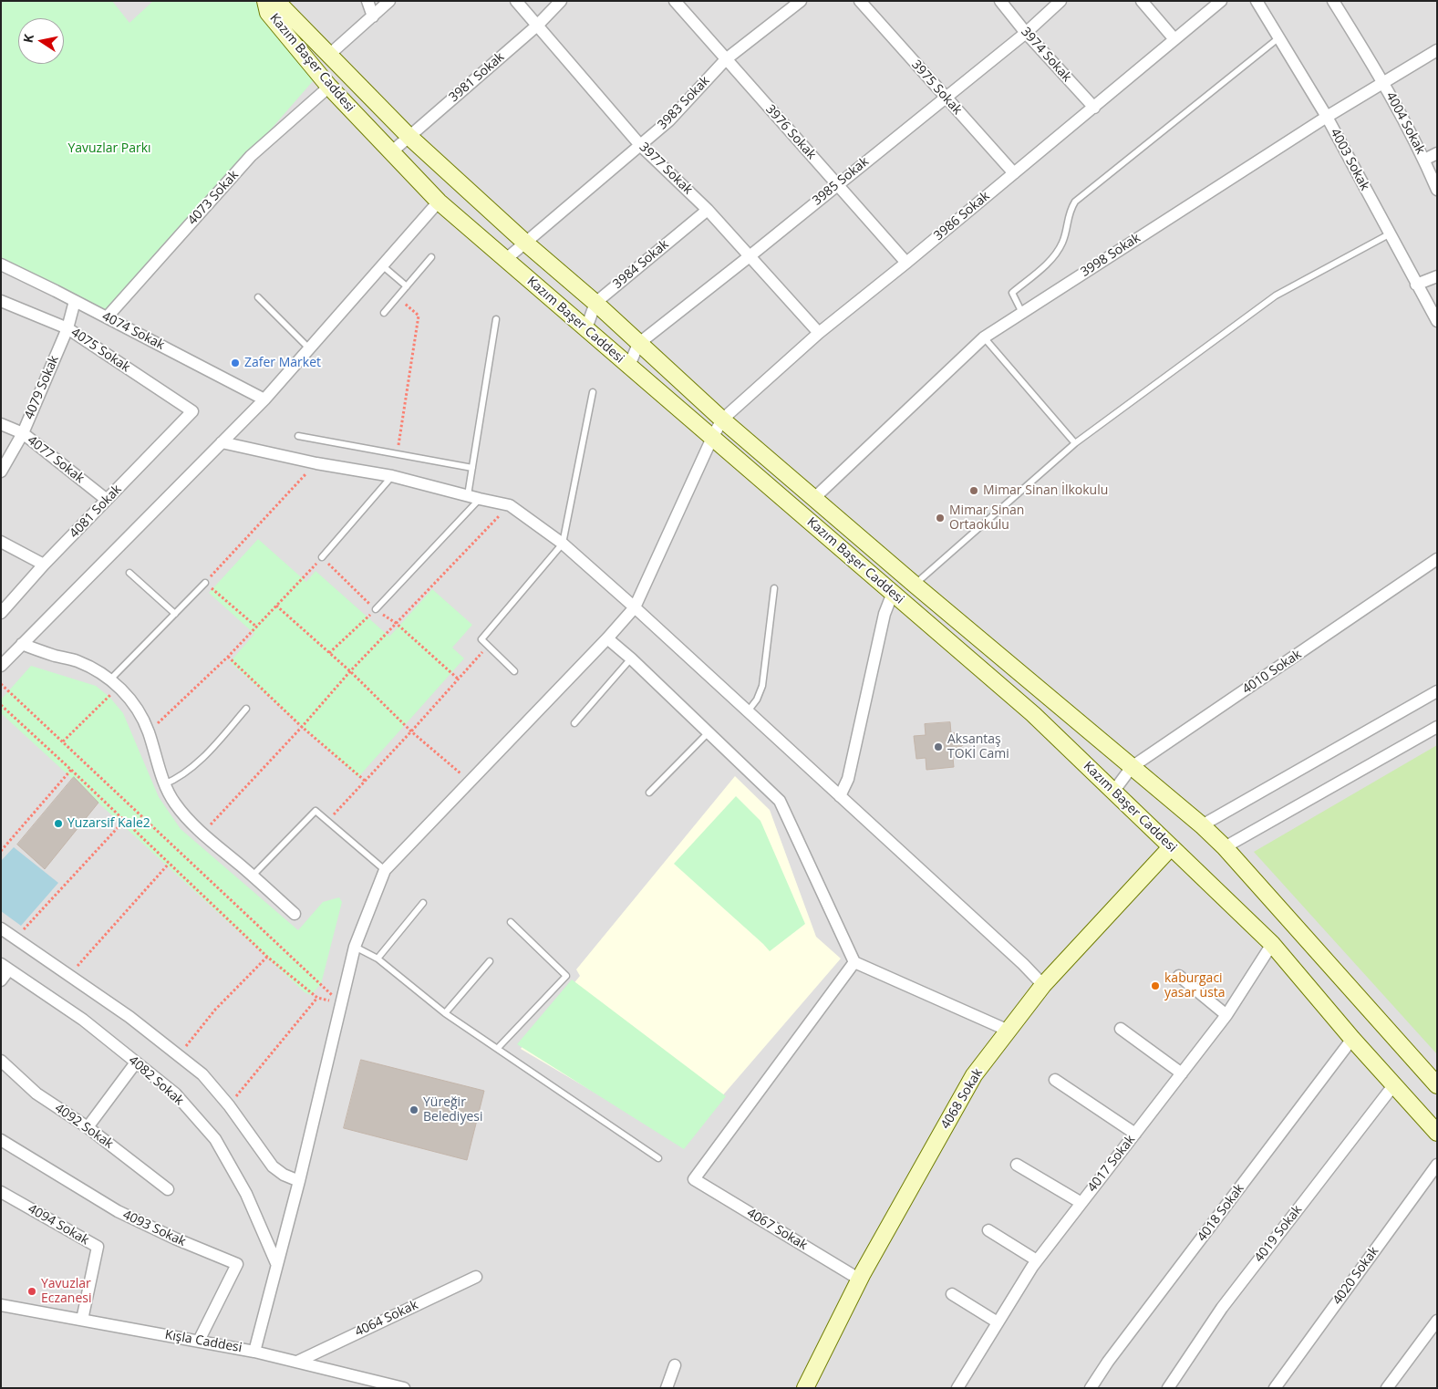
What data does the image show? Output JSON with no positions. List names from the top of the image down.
{
  "streets": {
    "main road": ["Kazım Başer Caddesi", "4068 Sokak"],
    "street": [
      "3974 Sokak",
      "3981 Sokak",
      "3975 Sokak",
      "3983 Sokak",
      "4004 Sokak",
      "3976 Sokak",
      "4003 Sokak",
      "3977 Sokak",
      "3985 Sokak",
      "4073 Sokak",
      "3986 Sokak",
      "3998 Sokak",
      "3984 Sokak",
      "4074 Sokak",
      "4075 Sokak",
      "4079 Sokak",
      "4077 Sokak",
      "4081 Sokak",
      "4010 Sokak",
      "4082 Sokak",
      "4092 Sokak",
      "4017 Sokak",
      "4018 Sokak",
      "4094 Sokak",
      "4093 Sokak",
      "4067 Sokak",
      "4019 Sokak",
      "4020 Sokak",
      "4064 Sokak",
      "Kışla Caddesi"
    ]
  },
  "crossings": [
    ["3974 Sokak", "3985 Sokak"],
    ["3974 Sokak", "3986 Sokak"],
    ["Kazım Başer Caddesi", "3981 Sokak"],
    ["Kazım Başer Caddesi", "3983 Sokak"],
    ["Kazım Başer Caddesi", "3985 Sokak"],
    ["Kazım Başer Caddesi", "4073 Sokak"],
    ["Kazım Başer Caddesi", "3986 Sokak"],
    ["Kazım Başer Caddesi", "3998 Sokak"],
    ["Kazım Başer Caddesi", "3984 Sokak"],
    ["Kazım Başer Caddesi", "4010 Sokak"],
    ["Kazım Başer Caddesi", "4068 Sokak"],
    ["Kazım Başer Caddesi", "4017 Sokak"],
    ["Kazım Başer Caddesi", "4018 Sokak"],
    ["Kazım Başer Caddesi", "4019 Sokak"],
    ["3981 Sokak", "3977 Sokak"],
    ["3975 Sokak", "3985 Sokak"],
    ["3975 Sokak", "3986 Sokak"],
    ["3983 Sokak", "3976 Sokak"],
    ["3983 Sokak", "3977 Sokak"],
    ["4004 Sokak", "3998 Sokak"],
    ["3976 Sokak", "3985 Sokak"],
    ["3976 Sokak", "3986 Sokak"],
    ["4003 Sokak", "3998 Sokak"],
    ["3977 Sokak", "3985 Sokak"],
    ["3977 Sokak", "3986 Sokak"],
    ["3977 Sokak", "3984 Sokak"],
    ["4073 Sokak", "4074 Sokak"],
    ["4074 Sokak", "4079 Sokak"],
    ["4075 Sokak", "4079 Sokak"],
    ["4075 Sokak", "4081 Sokak"],
    ["4079 Sokak", "4077 Sokak"],
    ["4077 Sokak", "4081 Sokak"],
    ["4068 Sokak", "4067 Sokak"],
    ["4094 Sokak", "Kışla Caddesi"],
    ["4093 Sokak", "Kışla Caddesi"],
    ["4064 Sokak", "Kışla Caddesi"]
  ],
  "parks": ["Yavuzlar Parkı"],
  "places": [
    "Zafer Market",
    "Mimar Sinan İlkokulu",
    "Mimar Sinan Ortaokulu",
    "Aksantaş TOKİ Cami",
    "Yuzarsif Kale2",
    "kaburgaci yasar usta",
    "Yüreğir Belediyesi",
    "Yavuzlar Eczanesi"
  ],
  "north": "left"
}
